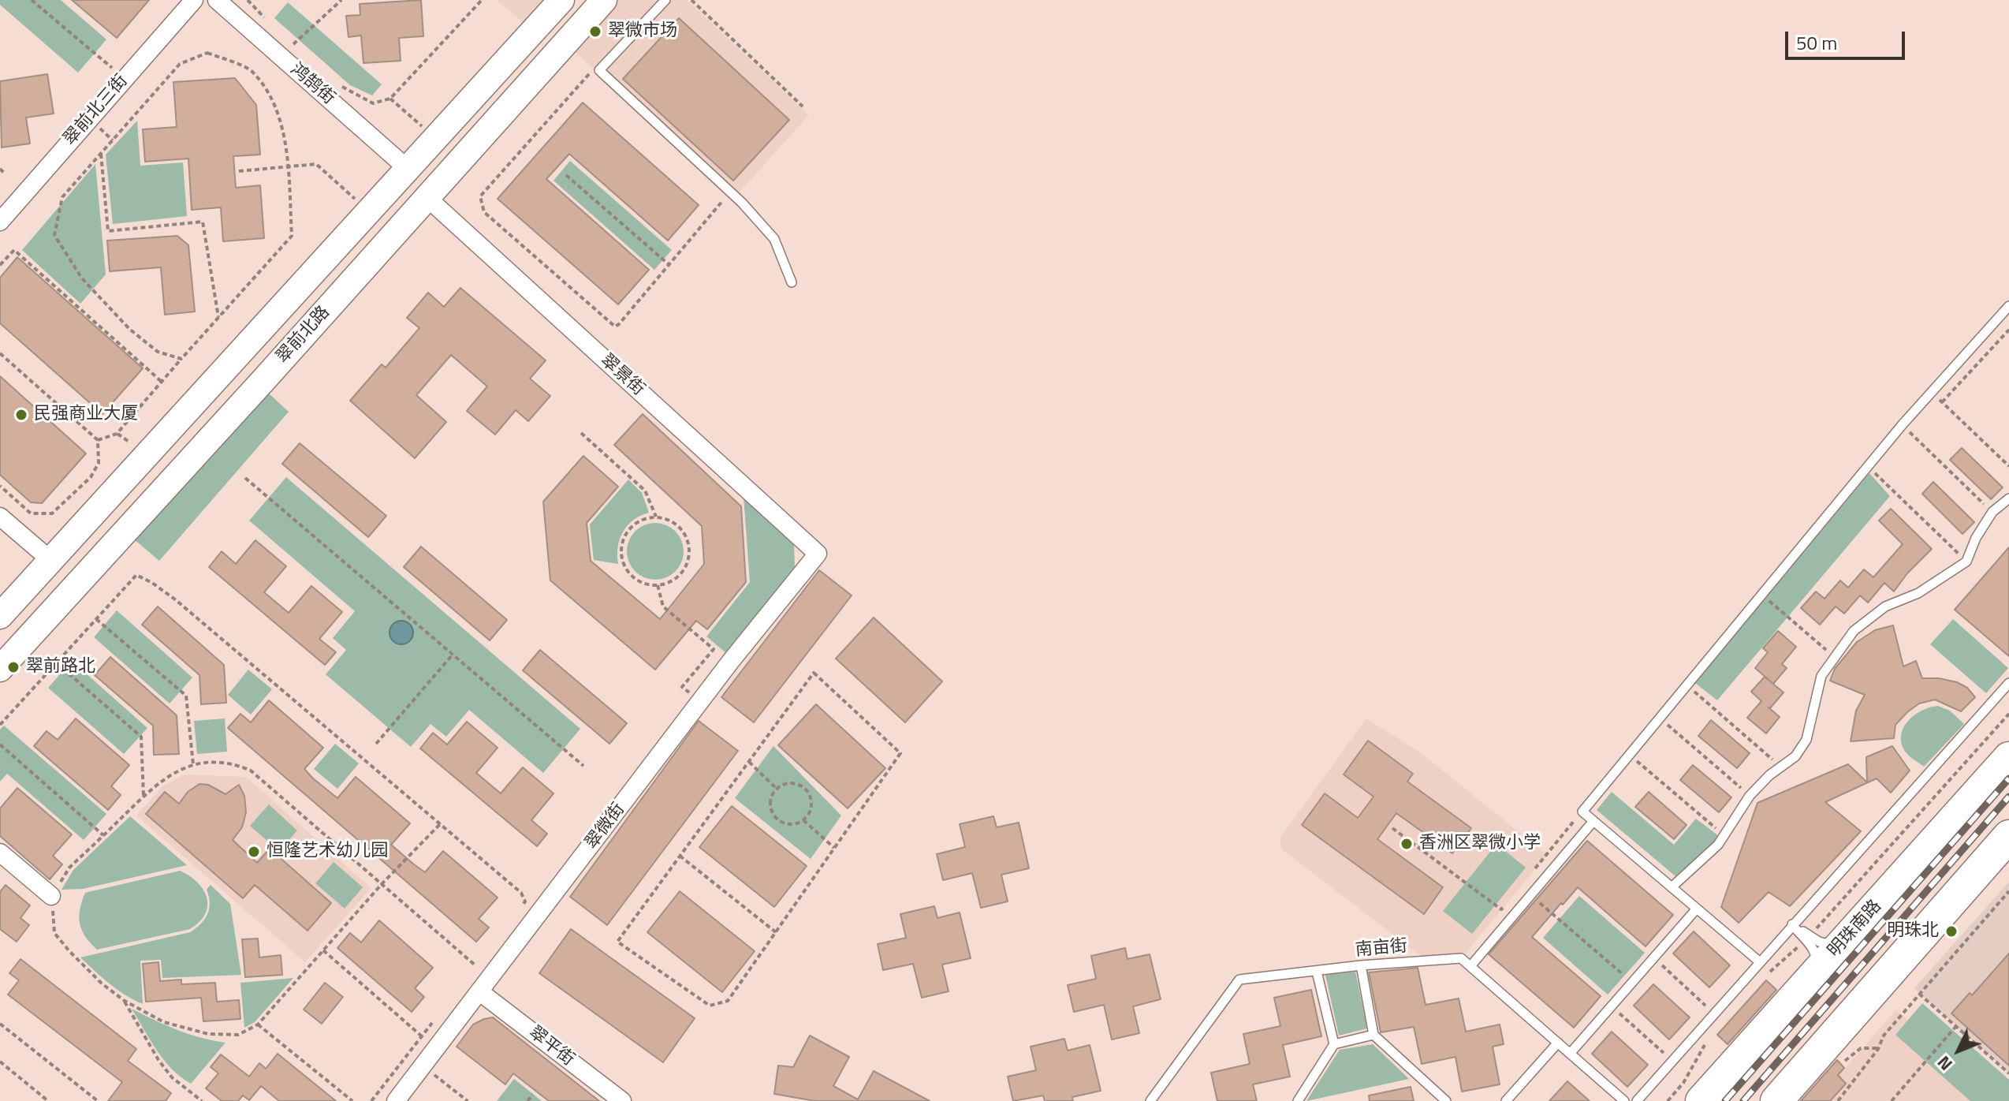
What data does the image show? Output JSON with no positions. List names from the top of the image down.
{
  "streets": {
    "highway": ["明珠南路"],
    "main road": ["翠前北路"],
    "street": [
      "鸿鹄街",
      "翠前北三街",
      "翠景街",
      "翠微街",
      "翠平街"
    ],
    "lane": ["南亩街"]
  },
  "crossings": [
    ["鸿鹄街", "翠前北路"],
    ["翠前北路", "翠景街"],
    ["翠景街", "翠微街"],
    ["翠微街", "翠平街"]
  ],
  "places": [
    "翠微市场",
    "民强商业大厦",
    "翠前路北",
    "香洲区翠微小学",
    "恒隆艺术幼儿园",
    "明珠北"
  ],
  "scale_bar": "50 m",
  "north": "bottom left"
}
